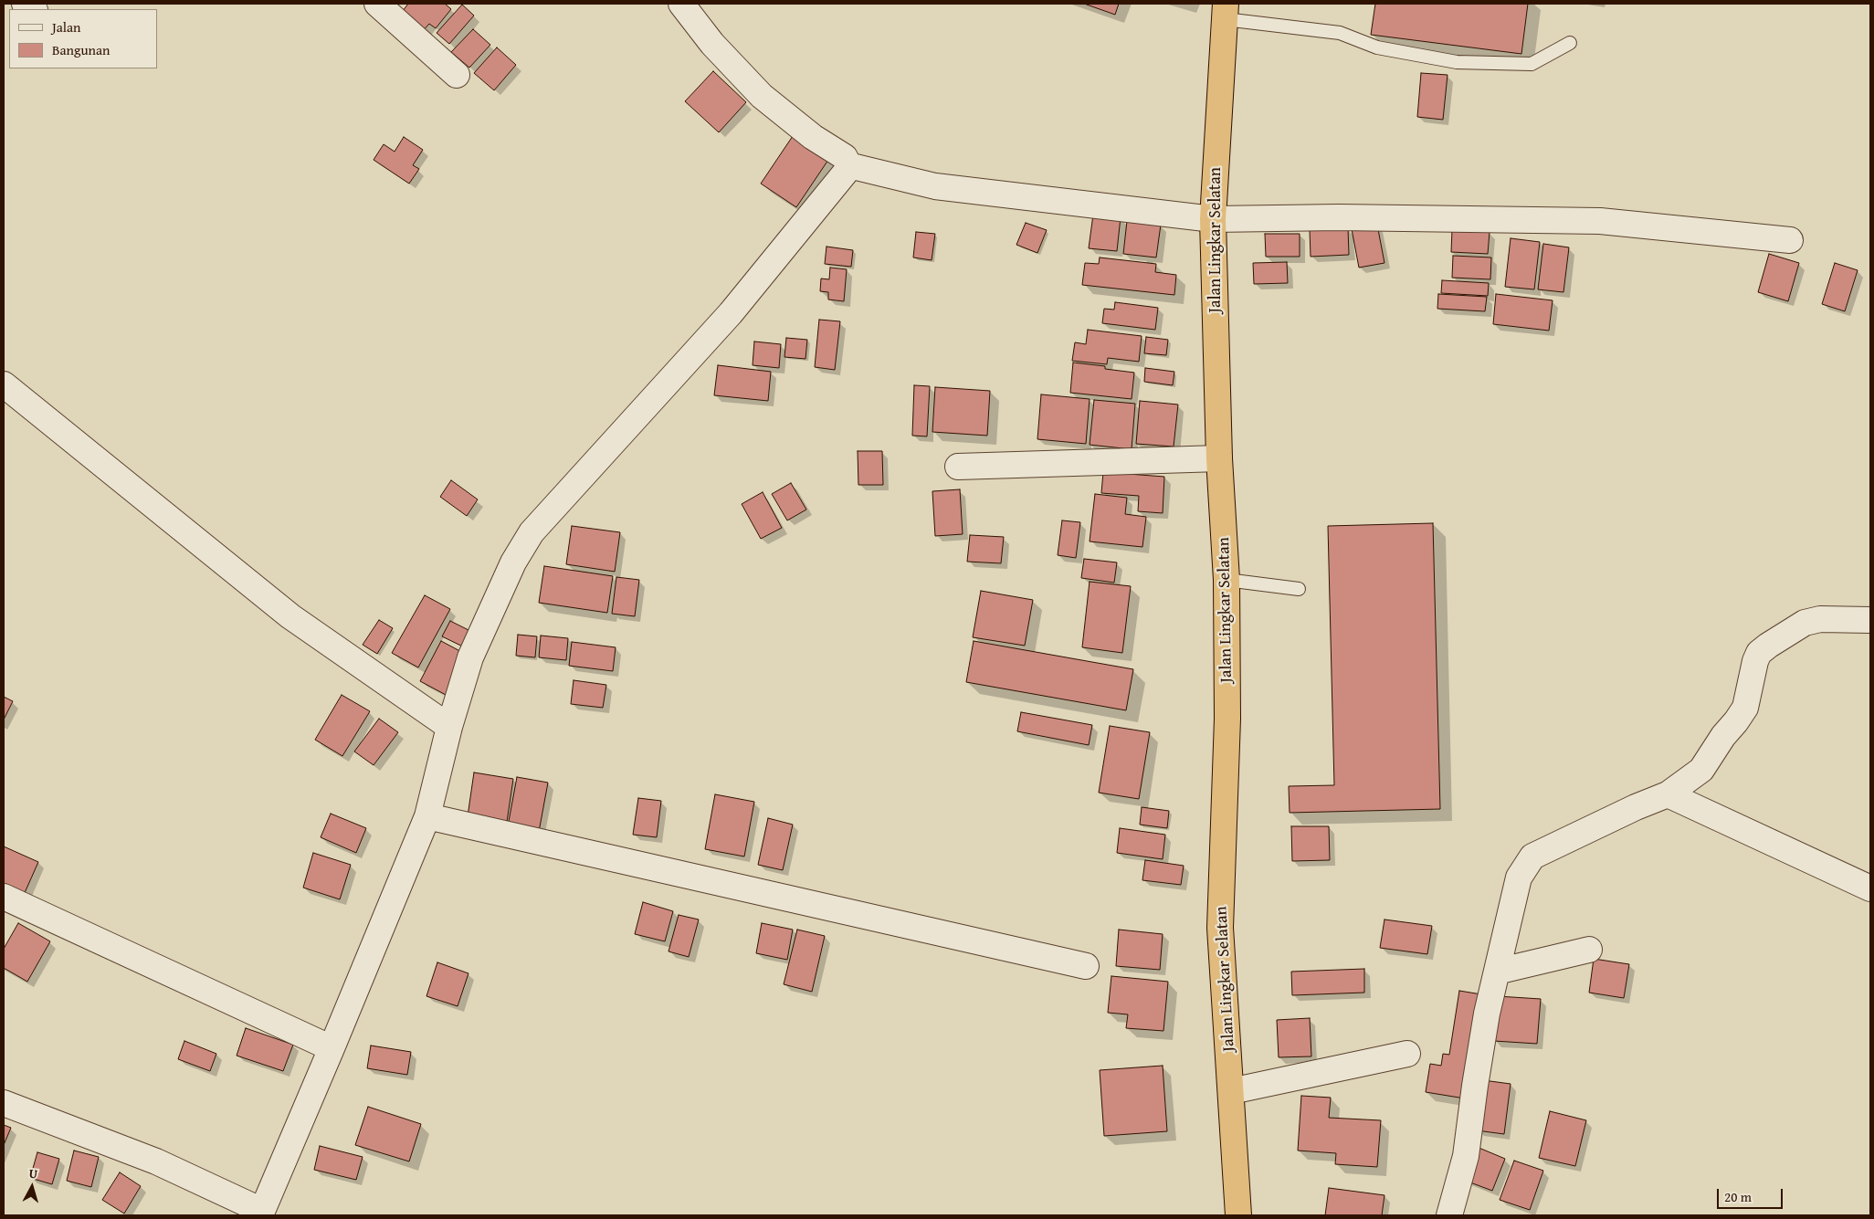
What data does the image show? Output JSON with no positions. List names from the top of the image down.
{
  "streets": {
    "highway": ["Jalan Lingkar Selatan"]
  },
  "legend": ["Jalan", "Bangunan"],
  "scale_bar": "20 m",
  "north": "top"
}
